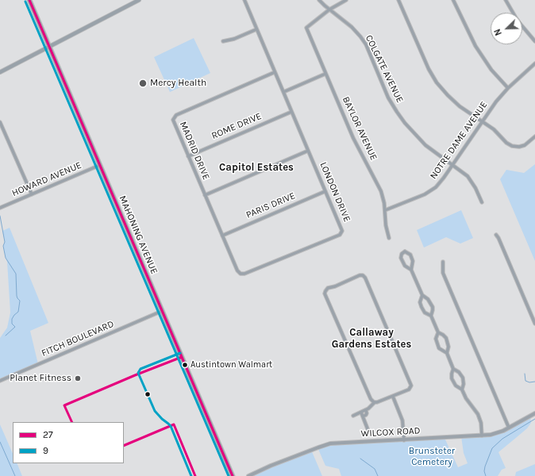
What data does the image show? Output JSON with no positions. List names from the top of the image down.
{
  "streets": {
    "main road": ["MAHONING AVENUE"],
    "street": [
      "COLGATE AVENUE",
      "ROME DRIVE",
      "BAYLOR AVENUE",
      "NOTRE DAME AVENUE",
      "MADRID DRIVE",
      "HOWARD AVENUE",
      "LONDON DRIVE",
      "PARIS DRIVE",
      "FITCH BOULEVARD",
      "WILCOX ROAD"
    ]
  },
  "crossings": [
    ["COLGATE AVENUE", "BAYLOR AVENUE"],
    ["COLGATE AVENUE", "NOTRE DAME AVENUE"],
    ["ROME DRIVE", "MADRID DRIVE"],
    ["ROME DRIVE", "LONDON DRIVE"],
    ["BAYLOR AVENUE", "NOTRE DAME AVENUE"],
    ["MADRID DRIVE", "LONDON DRIVE"],
    ["MADRID DRIVE", "PARIS DRIVE"],
    ["HOWARD AVENUE", "MAHONING AVENUE"],
    ["LONDON DRIVE", "PARIS DRIVE"],
    ["MAHONING AVENUE", "FITCH BOULEVARD"]
  ],
  "districts": ["Capitol Estates", "Callaway Gardens Estates"],
  "parks": ["Brunsteter Cemetery"],
  "places": ["Mercy Health", "Austintown Walmart", "Planet Fitness"],
  "lines": ["transit line 27", "transit line 9"],
  "legend": ["27", "9"],
  "north": "bottom left"
}
